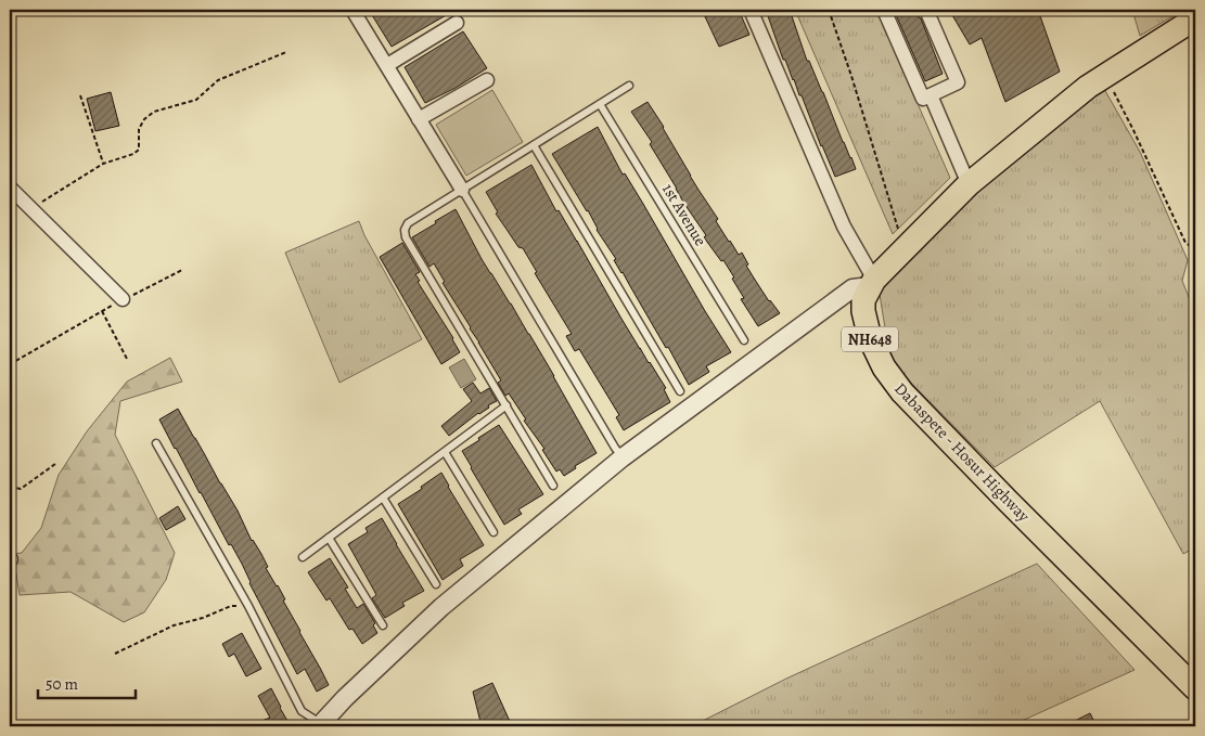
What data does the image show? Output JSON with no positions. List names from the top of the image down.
{
  "streets": {
    "highway": ["NH648", "Dabaspete - Hosur Highway"],
    "lane": ["1st Avenue"]
  },
  "scale_bar": "50 m"
}
